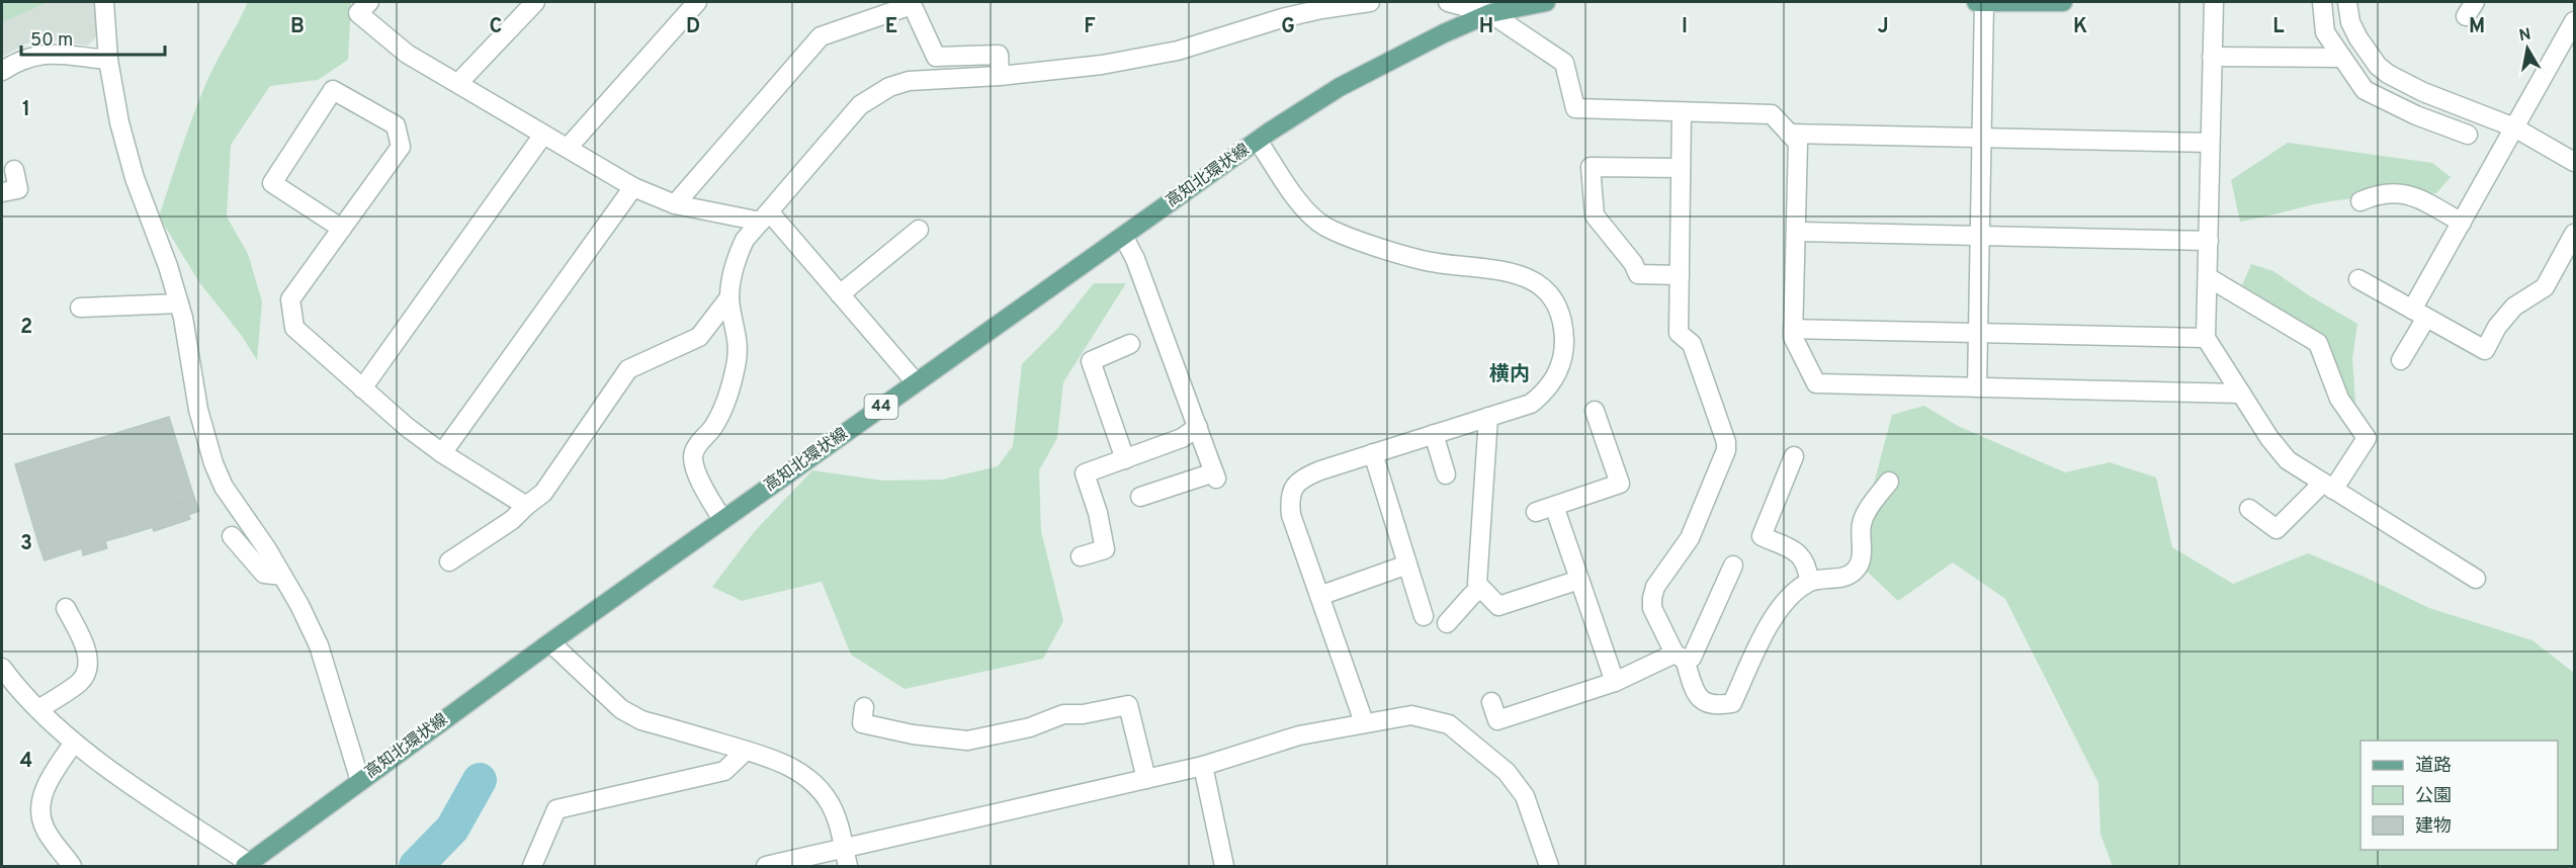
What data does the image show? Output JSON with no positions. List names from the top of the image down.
{
  "streets": {
    "main road": ["高知北環状線", "44"]
  },
  "districts": ["横内"],
  "legend": ["道路", "公園", "建物"],
  "scale_bar": "50 m",
  "north": "top",
  "grid": {
    "columns": [
      "B",
      "C",
      "D",
      "E",
      "F",
      "G",
      "H",
      "I",
      "J",
      "K",
      "L",
      "M"
    ],
    "rows": [
      "1",
      "2",
      "3",
      "4"
    ]
  }
}
